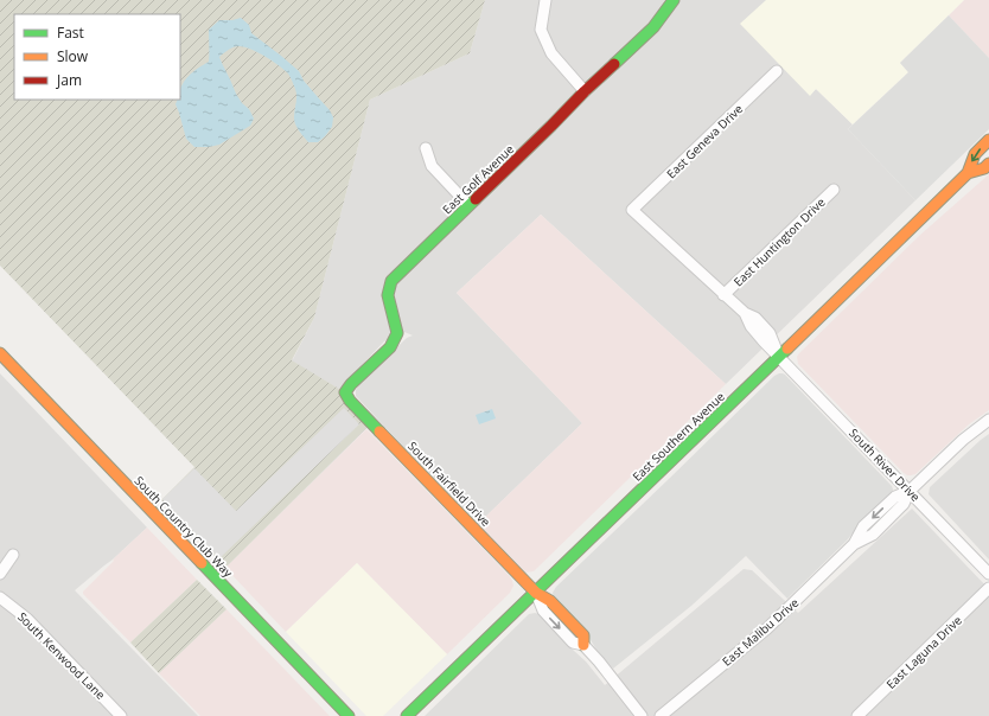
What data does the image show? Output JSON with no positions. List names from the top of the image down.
{
  "streets": {
    "street": [
      "East Geneva Drive",
      "East Golf Avenue",
      "East Huntington Drive",
      "East Southern Avenue",
      "South River Drive",
      "South Fairfield Drive",
      "South Country Club Way",
      "East Malibu Drive",
      "East Laguna Drive",
      "South Kenwood Lane"
    ]
  },
  "crossings": [
    ["East Geneva Drive", "South River Drive"],
    ["East Golf Avenue", "South Fairfield Drive"],
    ["East Huntington Drive", "South River Drive"],
    ["East Southern Avenue", "South River Drive"],
    ["East Southern Avenue", "South Fairfield Drive"],
    ["South River Drive", "East Malibu Drive"]
  ],
  "legend": ["Fast", "Slow", "Jam"]
}
